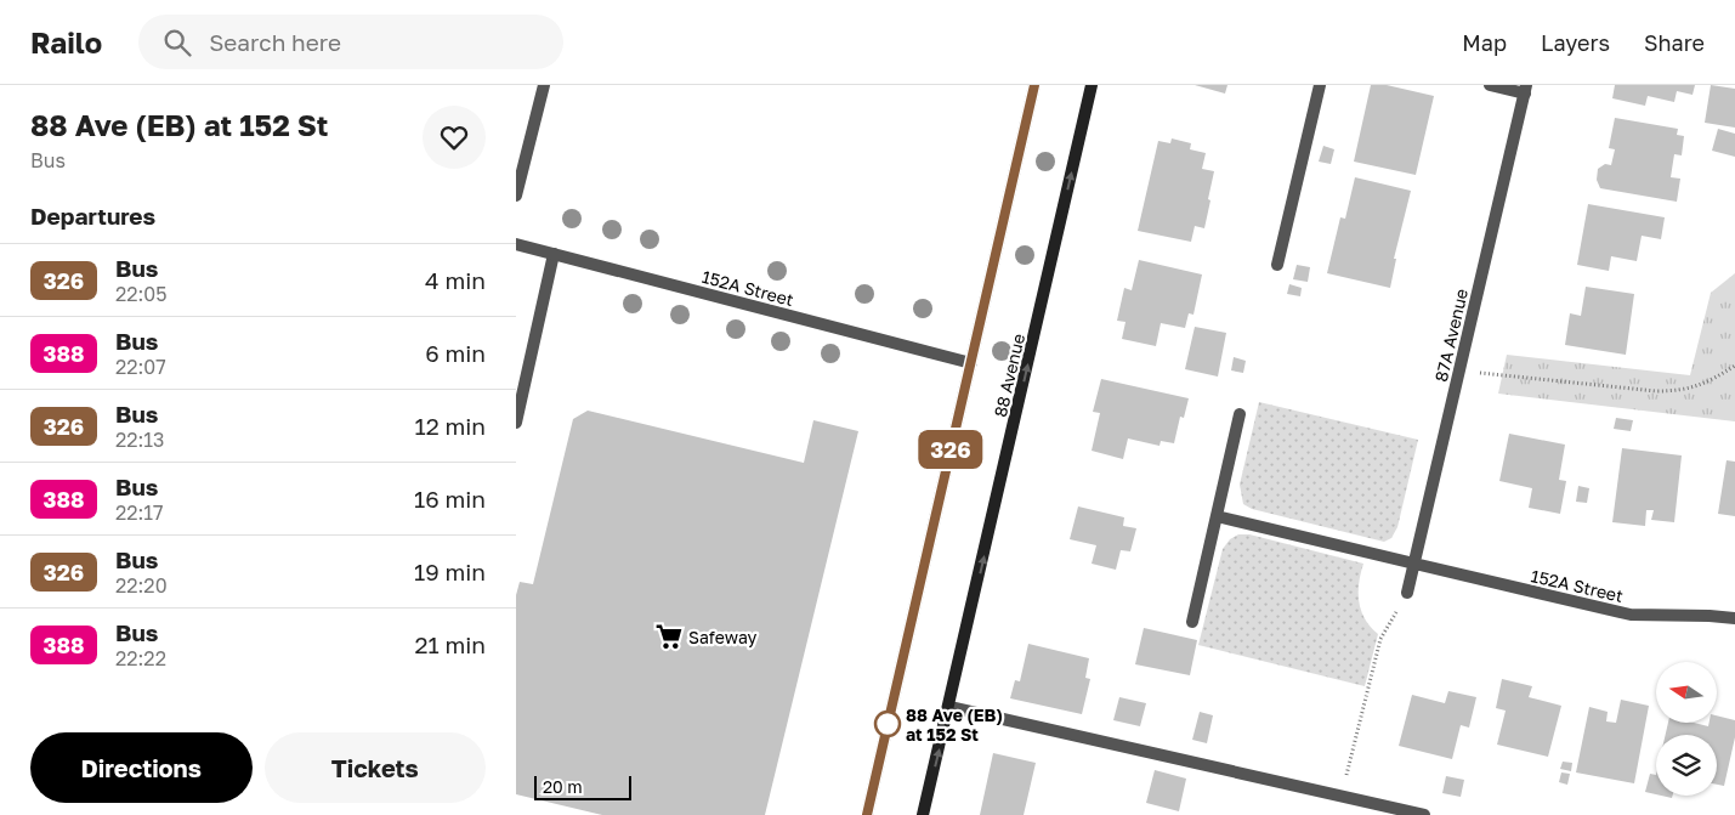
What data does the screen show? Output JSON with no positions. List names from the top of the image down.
{
  "streets": {
    "main road": ["88 Avenue"],
    "street": ["152A Street", "87A Avenue"]
  },
  "crossings": [
    ["152A Street", "87A Avenue"]
  ],
  "places": {
    "supermarket": ["Safeway"],
    "other": ["88 Ave (EB) at 152 St"]
  },
  "lines": ["bus line 326"],
  "scale_bar": "20 m",
  "north": "left",
  "page": {
    "header": "Railo",
    "search": "Search here",
    "nav": ["Map", "Layers", "Share"],
    "heading": [
      ["88 Ave (EB) at 152 St", "Bus"],
      "Departures"
    ],
    "on_map": "326",
    "list": [
      {
        "mark": "326",
        "name": "Bus",
        "note": "22:05",
        "value": "4 min"
      },
      {
        "mark": "388",
        "name": "Bus",
        "note": "22:07",
        "value": "6 min"
      },
      {
        "mark": "326",
        "name": "Bus",
        "note": "22:13",
        "value": "12 min"
      },
      {
        "mark": "388",
        "name": "Bus",
        "note": "22:17",
        "value": "16 min"
      },
      {
        "mark": "326",
        "name": "Bus",
        "note": "22:20",
        "value": "19 min"
      },
      {
        "mark": "388",
        "name": "Bus",
        "note": "22:22",
        "value": "21 min"
      }
    ],
    "buttons": ["Directions", "Tickets"],
    "scale": "20 m"
  }
}
